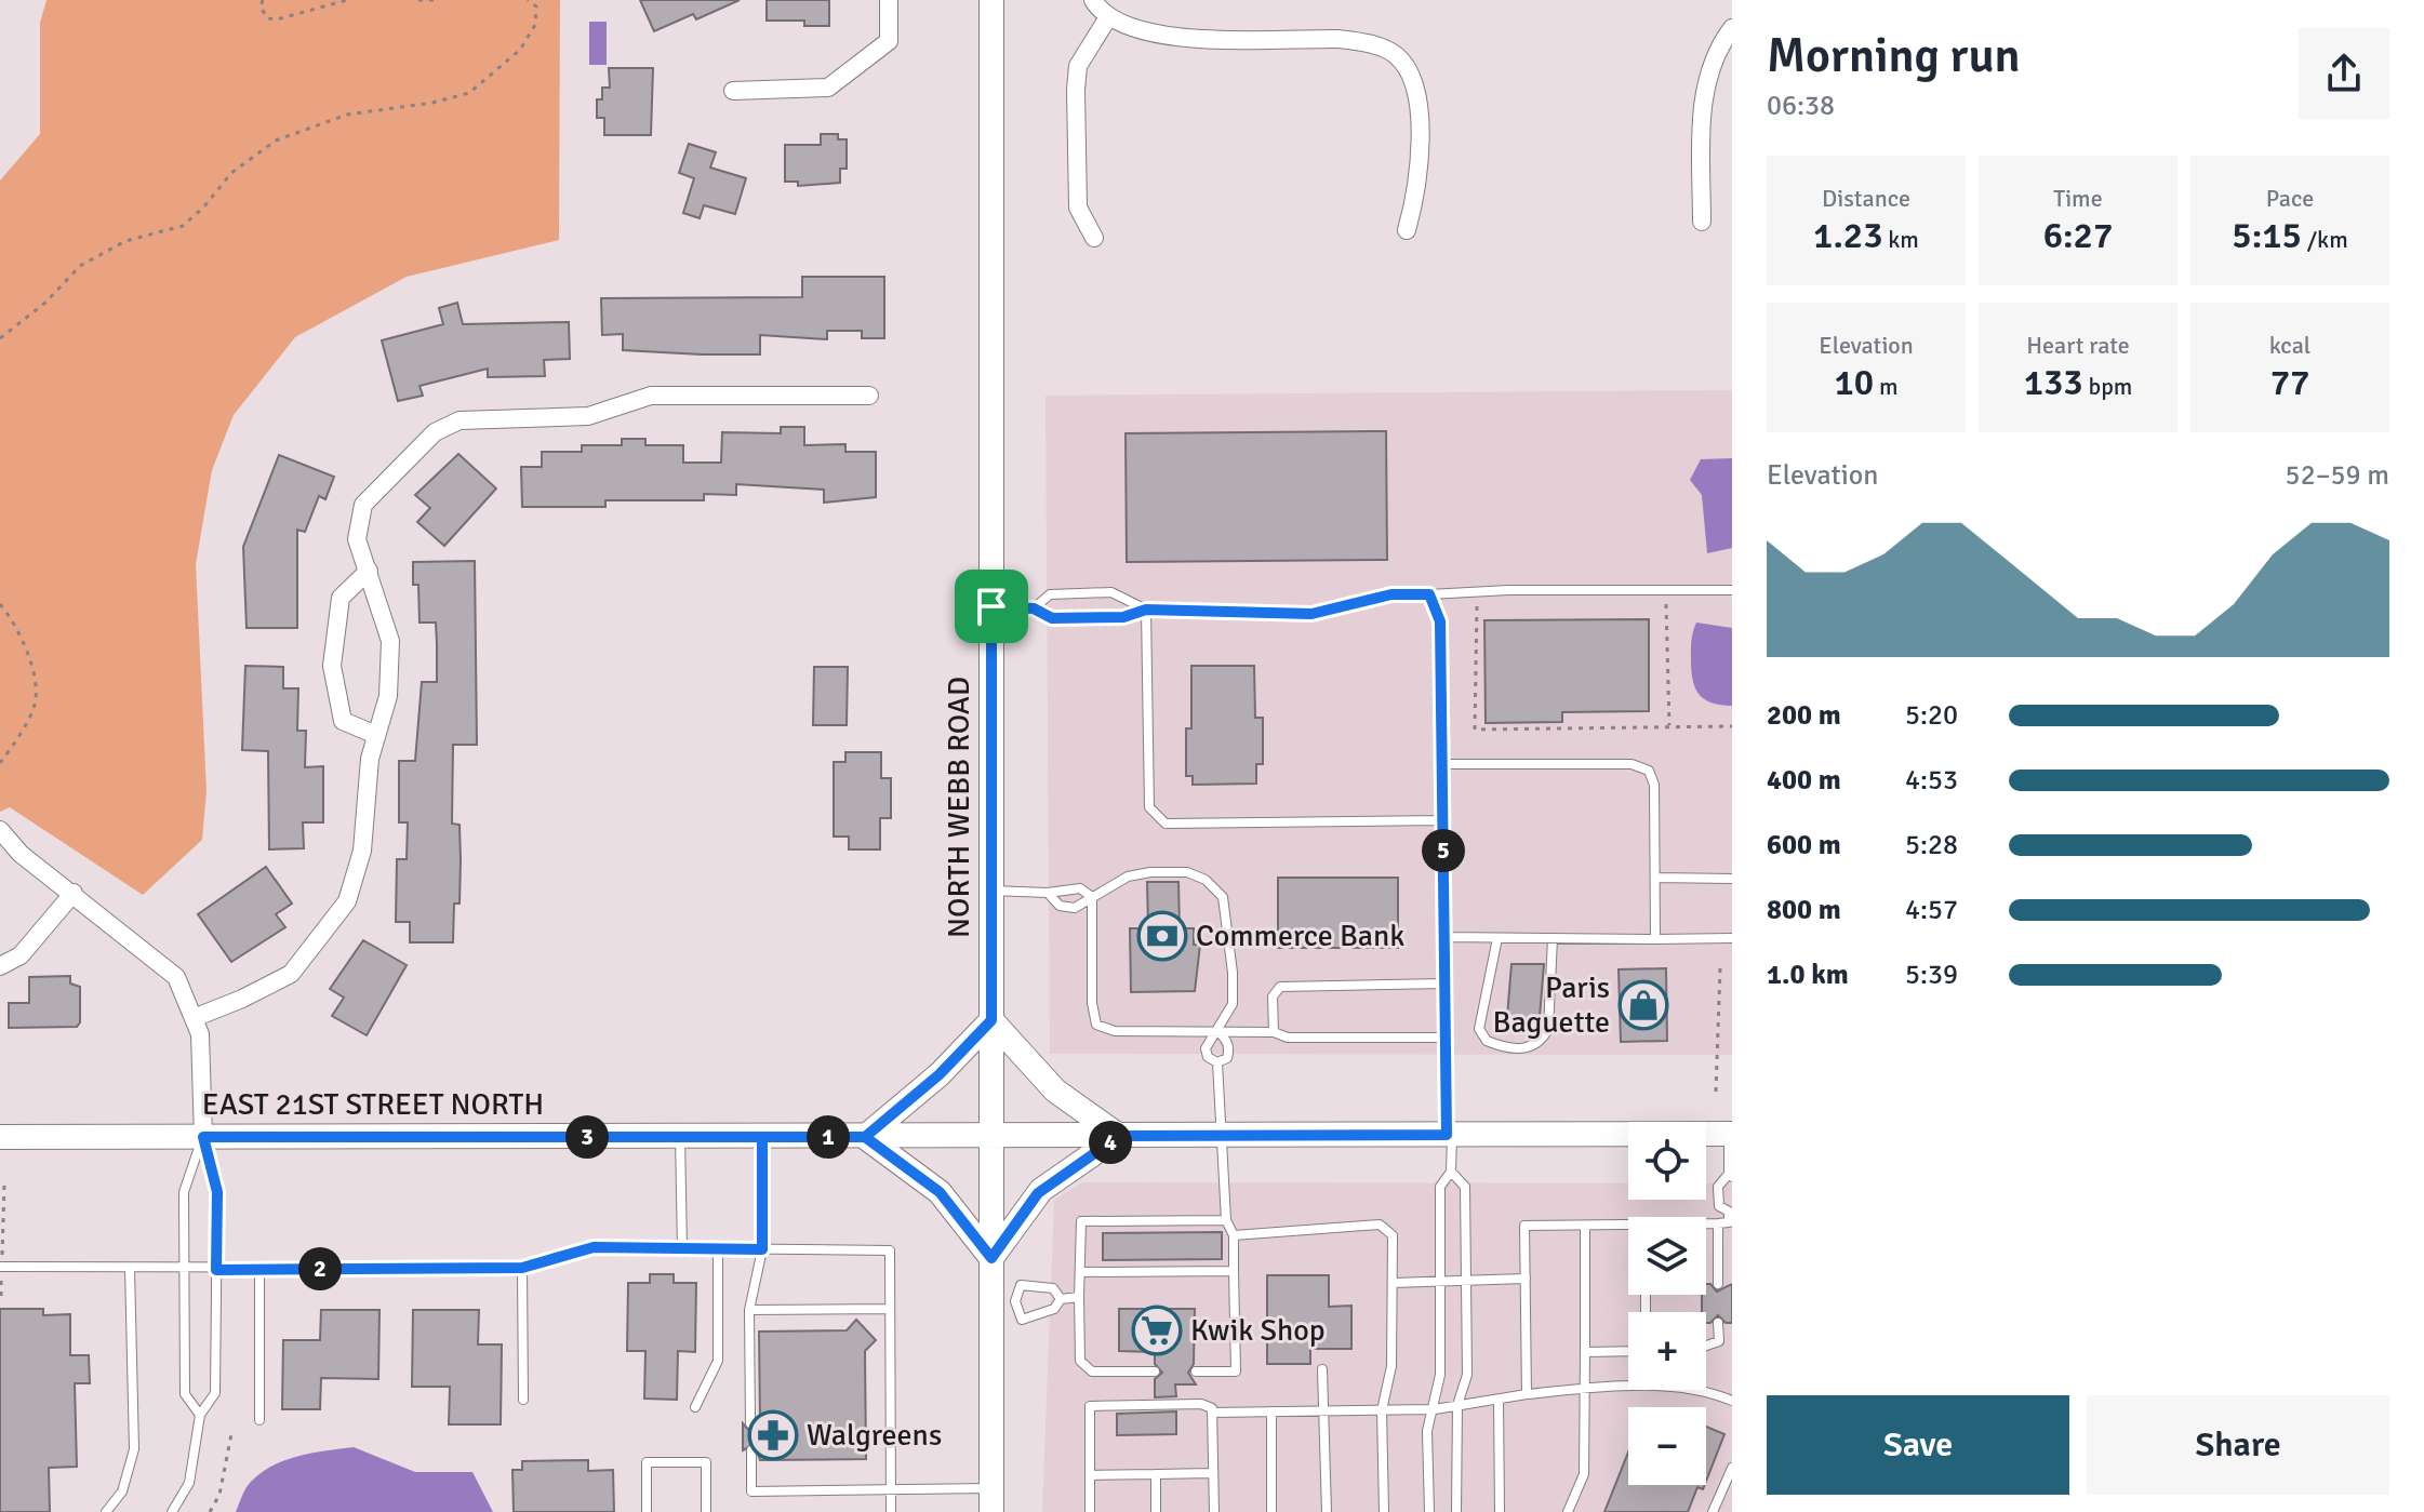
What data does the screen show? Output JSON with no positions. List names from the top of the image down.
{
  "streets": {
    "main road": ["NORTH WEBB ROAD", "EAST 21ST STREET NORTH"]
  },
  "crossings": [
    ["NORTH WEBB ROAD", "EAST 21ST STREET NORTH"]
  ],
  "places": {
    "bank": ["Commerce Bank"],
    "shop": ["Paris Baguette"],
    "supermarket": ["Kwik Shop"],
    "pharmacy": ["Walgreens"]
  },
  "page": {
    "heading": ["Morning run", "06:38"],
    "stats": [
      ["Distance", "1.23 km"],
      ["Time", "6:27"],
      ["Pace", "5:15 /km"],
      ["Elevation", "10 m"],
      ["Heart rate", "133 bpm"],
      ["kcal", "77"]
    ],
    "chart": ["Elevation", "52–59 m"],
    "list": [
      {
        "name": "200 m",
        "note": "5:20"
      },
      {
        "name": "400 m",
        "note": "4:53"
      },
      {
        "name": "600 m",
        "note": "5:28"
      },
      {
        "name": "800 m",
        "note": "4:57"
      },
      {
        "name": "1.0 km",
        "note": "5:39"
      }
    ],
    "pins": [
      "5",
      "1",
      "3",
      "4",
      "2"
    ],
    "map_buttons": ["+", "−"],
    "buttons": ["Save", "Share"]
  }
}
